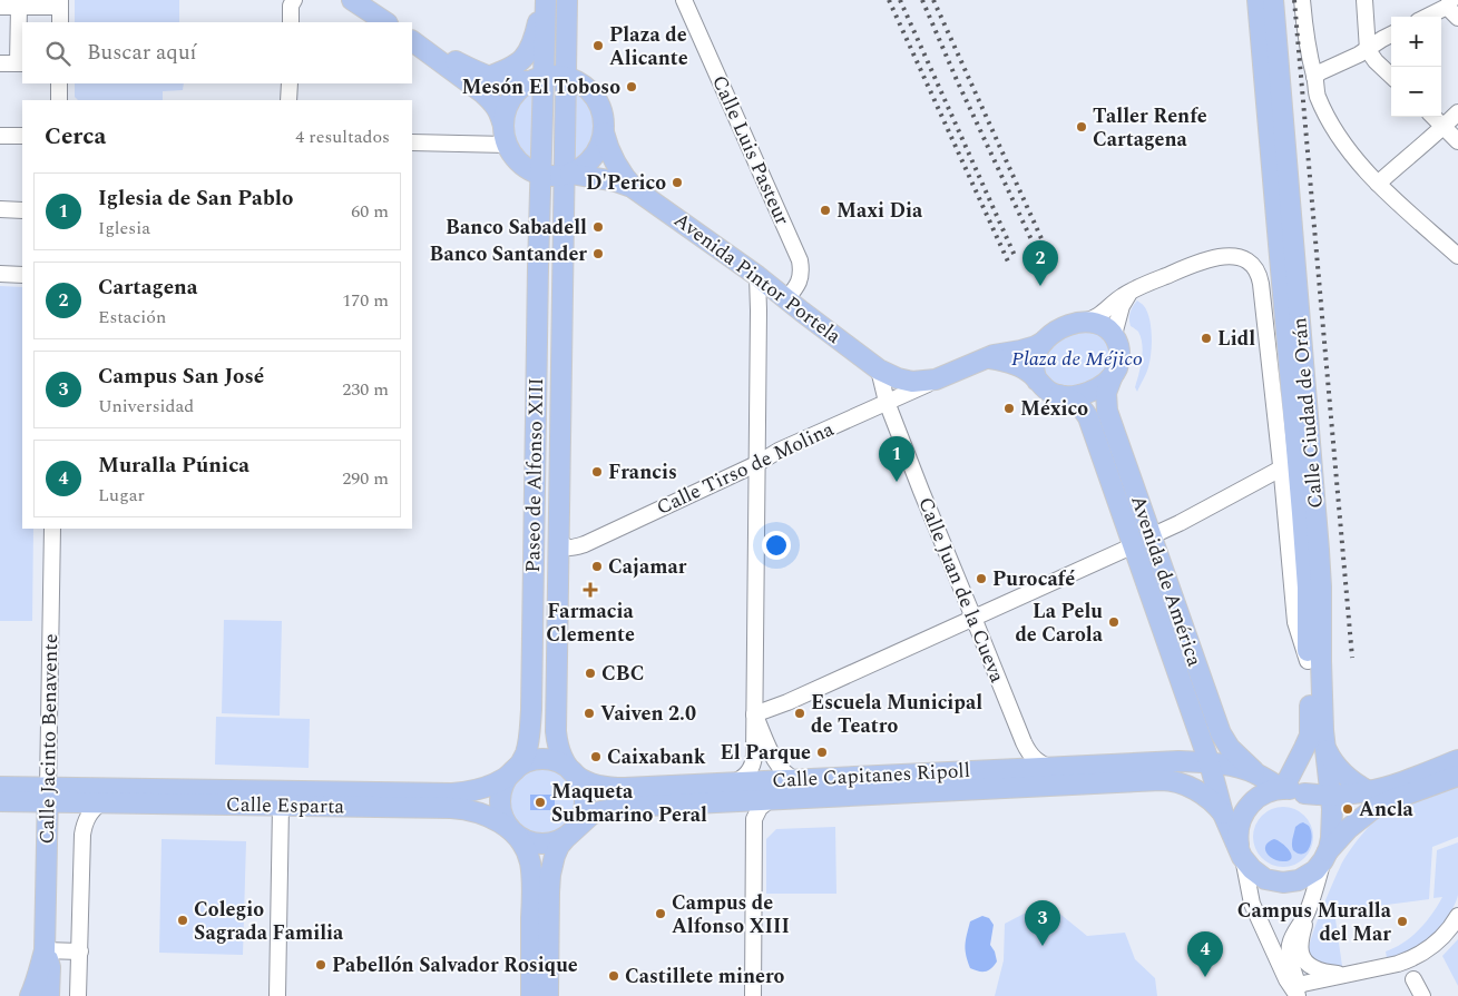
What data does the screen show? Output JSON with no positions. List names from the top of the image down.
{
  "streets": {
    "main road": [
      "Avenida Pintor Portela",
      "Calle Ciudad de Orán",
      "Calle Tirso de Molina",
      "Paseo de Alfonso XIII",
      "Avenida de América",
      "Calle Jacinto Benavente",
      "Calle Capitanes Ripoll",
      "Calle Esparta"
    ],
    "street": ["Calle Luis Pasteur", "Calle Juan de la Cueva"]
  },
  "crossings": [
    ["Calle Luis Pasteur", "Avenida Pintor Portela"],
    ["Avenida Pintor Portela", "Calle Tirso de Molina"],
    ["Avenida Pintor Portela", "Paseo de Alfonso XIII"],
    ["Avenida Pintor Portela", "Calle Juan de la Cueva"],
    ["Calle Tirso de Molina", "Paseo de Alfonso XIII"],
    ["Calle Tirso de Molina", "Avenida de América"],
    ["Calle Tirso de Molina", "Calle Juan de la Cueva"],
    ["Paseo de Alfonso XIII", "Calle Capitanes Ripoll"],
    ["Paseo de Alfonso XIII", "Calle Esparta"],
    ["Avenida de América", "Calle Capitanes Ripoll"],
    ["Calle Juan de la Cueva", "Calle Capitanes Ripoll"],
    ["Calle Jacinto Benavente", "Calle Esparta"],
    ["Calle Capitanes Ripoll", "Calle Esparta"]
  ],
  "parks": ["Plaza de Méjico"],
  "places": {
    "other": [
      "Plaza de Alicante",
      "Mesón El Toboso",
      "Taller Renfe Cartagena",
      "D'Perico",
      "Maxi Dia",
      "Banco Sabadell",
      "Banco Santander",
      "Lidl",
      "México",
      "Francis",
      "Cajamar",
      "Purocafé",
      "La Pelu de Carola",
      "CBC",
      "Vaiven 2.0",
      "Escuela Municipal de Teatro",
      "El Parque",
      "Caixabank",
      "Maqueta Submarino Peral",
      "Ancla",
      "Campus de Alfonso XIII",
      "Colegio Sagrada Familia",
      "Campus Muralla del Mar",
      "Pabellón Salvador Rosique",
      "Castillete minero"
    ],
    "health": ["Farmacia Clemente"]
  },
  "page": {
    "map_buttons": ["+", "−"],
    "search": "Buscar aquí",
    "heading": ["Cerca", "4 resultados"],
    "list": [
      {
        "mark": "1",
        "name": "Iglesia de San Pablo",
        "note": "Iglesia",
        "value": "60 m"
      },
      {
        "mark": "2",
        "name": "Cartagena",
        "note": "Estación",
        "value": "170 m"
      },
      {
        "mark": "3",
        "name": "Campus San José",
        "note": "Universidad",
        "value": "230 m"
      },
      {
        "mark": "4",
        "name": "Muralla Púnica",
        "note": "Lugar",
        "value": "290 m"
      }
    ],
    "pins": [
      "2",
      "1",
      "3",
      "4"
    ]
  }
}
